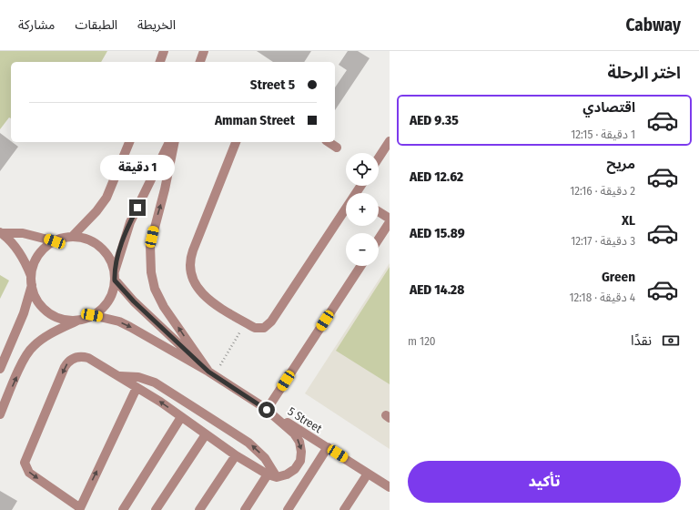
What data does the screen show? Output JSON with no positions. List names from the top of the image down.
{
  "streets": {
    "street": ["5 Street"]
  },
  "page": {
    "header": "Cabway",
    "nav": ["الخريطة", "الطبقات", "مشاركة"],
    "heading": "اختر الرحلة",
    "banner": ["5 Street", "Amman Street"],
    "list": [
      {
        "name": "اقتصادي",
        "note": "1 دقيقة · 12:15",
        "value": "AED 9.35"
      },
      {
        "name": "مريح",
        "note": "2 دقيقة · 12:16",
        "value": "AED 12.62"
      },
      {
        "name": "XL",
        "note": "3 دقيقة · 12:17",
        "value": "AED 15.89"
      },
      {
        "name": "Green",
        "note": "4 دقيقة · 12:18",
        "value": "AED 14.28"
      }
    ],
    "map_buttons": ["+", "−"],
    "bubble": "1 دقيقة",
    "pay": ["نقدًا", "120 m"],
    "buttons": "تأكيد"
  }
}
